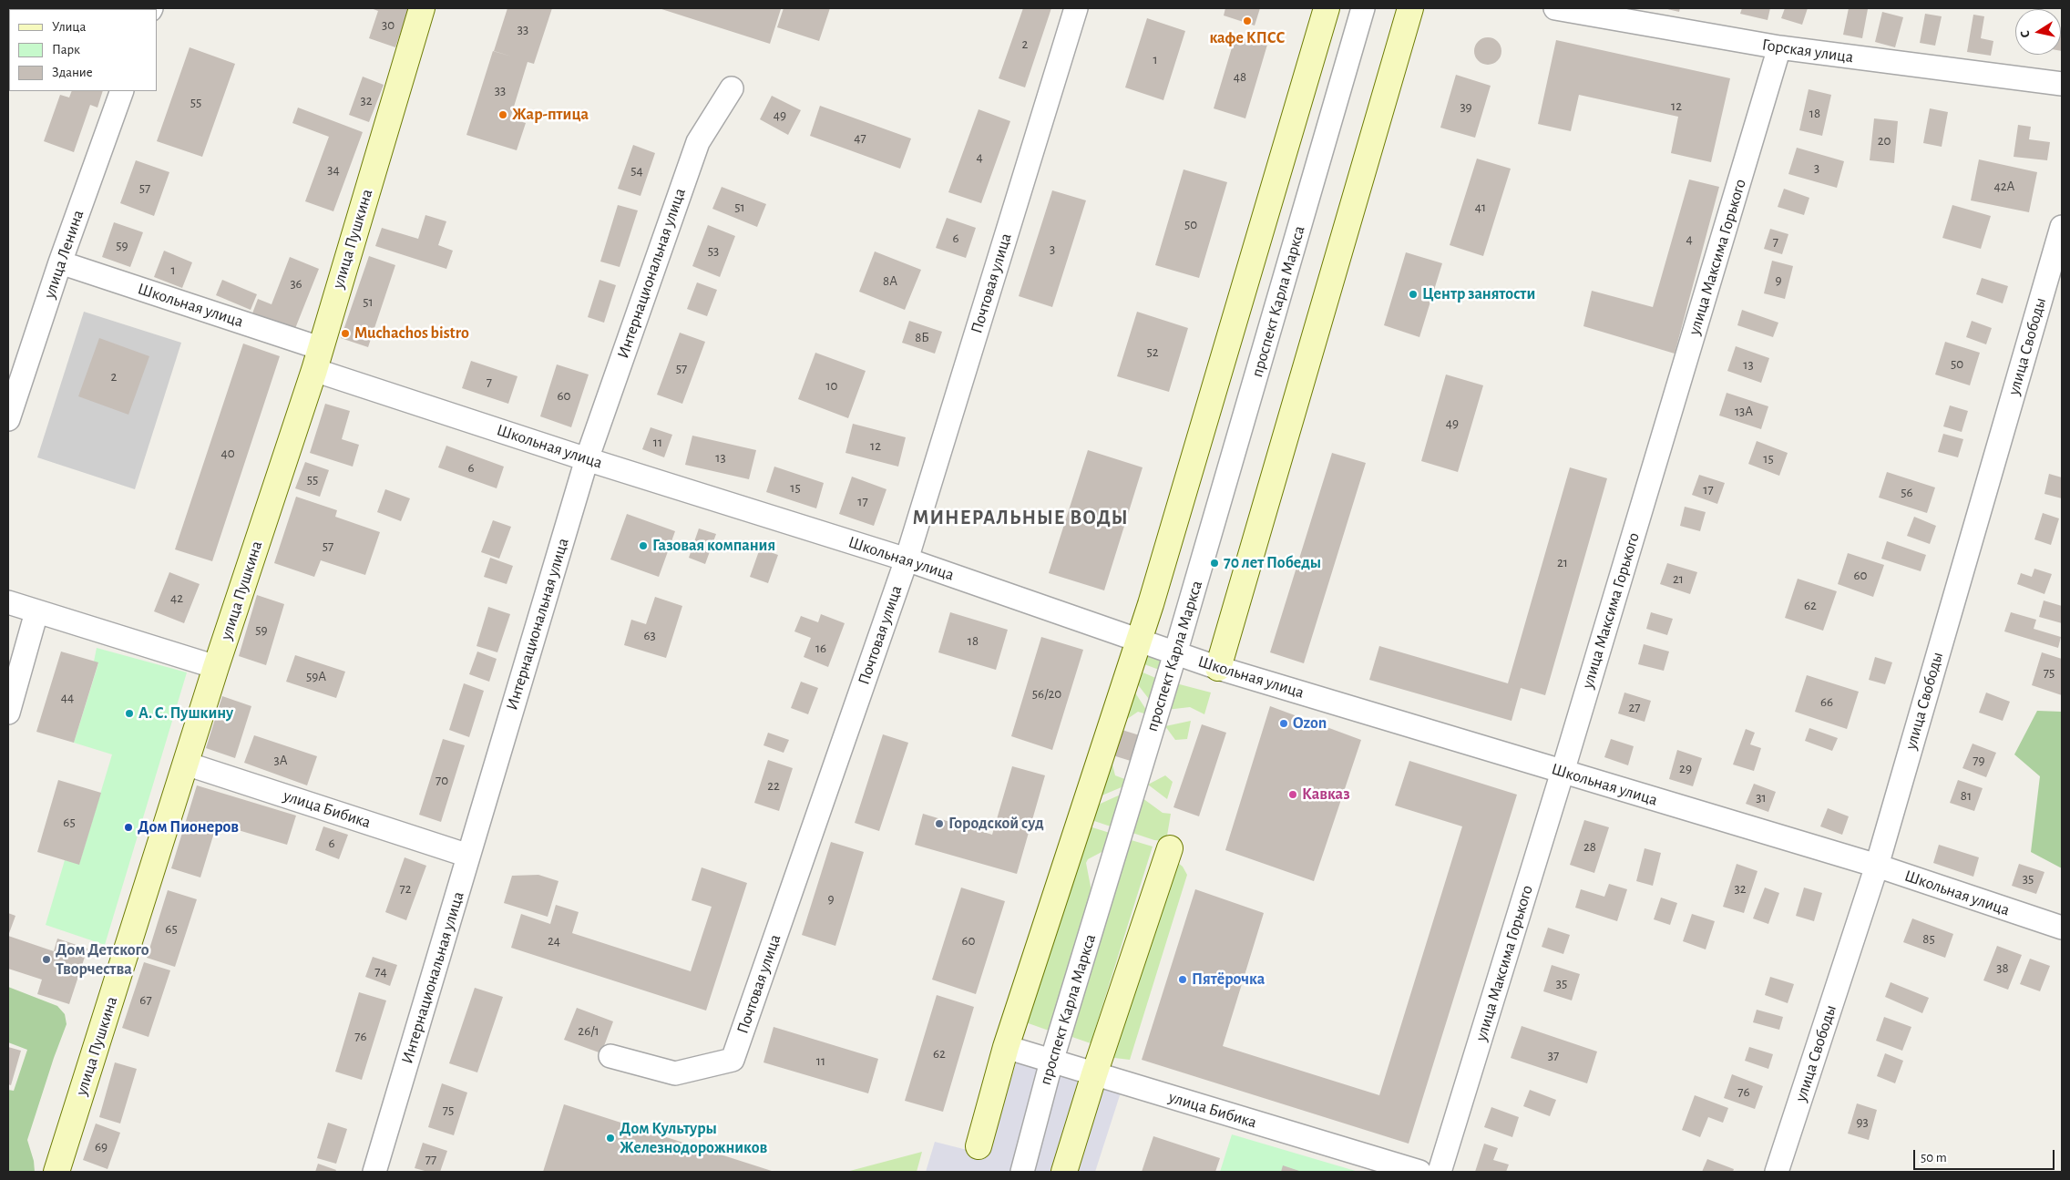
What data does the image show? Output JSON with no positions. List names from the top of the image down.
{
  "streets": {
    "street": [
      "Горская улица",
      "улица Пушкина",
      "улица Ленина",
      "улица Максима Горького",
      "Интернациональная улица",
      "Почтовая улица",
      "проспект Карла Маркса",
      "Школьная улица",
      "улица Свободы",
      "улица Бибика"
    ]
  },
  "crossings": [
    ["Горская улица", "улица Максима Горького"],
    ["улица Пушкина", "Школьная улица"],
    ["улица Пушкина", "улица Бибика"],
    ["улица Ленина", "Школьная улица"],
    ["улица Максима Горького", "Школьная улица"],
    ["Интернациональная улица", "Школьная улица"],
    ["Интернациональная улица", "улица Бибика"],
    ["Почтовая улица", "Школьная улица"],
    ["проспект Карла Маркса", "Школьная улица"],
    ["проспект Карла Маркса", "улица Бибика"],
    ["Школьная улица", "улица Свободы"]
  ],
  "districts": ["МИНЕРАЛЬНЫЕ ВОДЫ"],
  "places": [
    "кафе КПСС",
    "Жар-птица",
    "Центр занятости",
    "Muchachos bistro",
    "Газовая компания",
    "70 лет Победы",
    "А. С. Пушкину",
    "Ozon",
    "Кавказ",
    "Городской суд",
    "Дом Пионеров",
    "Дом Детского Творчества",
    "Пятёрочка",
    "Дом Культуры Железнодорожников"
  ],
  "house_numbers": [
    "30",
    "33",
    "2",
    "1",
    "48",
    "33",
    "32",
    "55",
    "12",
    "39",
    "18",
    "49",
    "47",
    "20",
    "4",
    "3",
    "34",
    "54",
    "42А",
    "57",
    "51",
    "41",
    "50",
    "6",
    "4",
    "7",
    "59",
    "3",
    "53",
    "1",
    "9",
    "8А",
    "36",
    "51",
    "8Б",
    "52",
    "50",
    "13",
    "57",
    "2",
    "7",
    "10",
    "60",
    "13А",
    "49",
    "11",
    "12",
    "40",
    "13",
    "15",
    "6",
    "55",
    "15",
    "17",
    "56",
    "17",
    "57",
    "21",
    "60",
    "21",
    "42",
    "62",
    "59",
    "63",
    "18",
    "16",
    "75",
    "59А",
    "56/20",
    "44",
    "66",
    "27",
    "3А",
    "79",
    "29",
    "70",
    "22",
    "81",
    "31",
    "65",
    "6",
    "28",
    "35",
    "72",
    "32",
    "9",
    "65",
    "85",
    "24",
    "60",
    "38",
    "74",
    "35",
    "67",
    "26/1",
    "76",
    "62",
    "37",
    "11",
    "76",
    "75",
    "93",
    "69",
    "77"
  ],
  "legend": ["Улица", "Парк", "Здание"],
  "scale_bar": "50 m",
  "north": "left"
}
